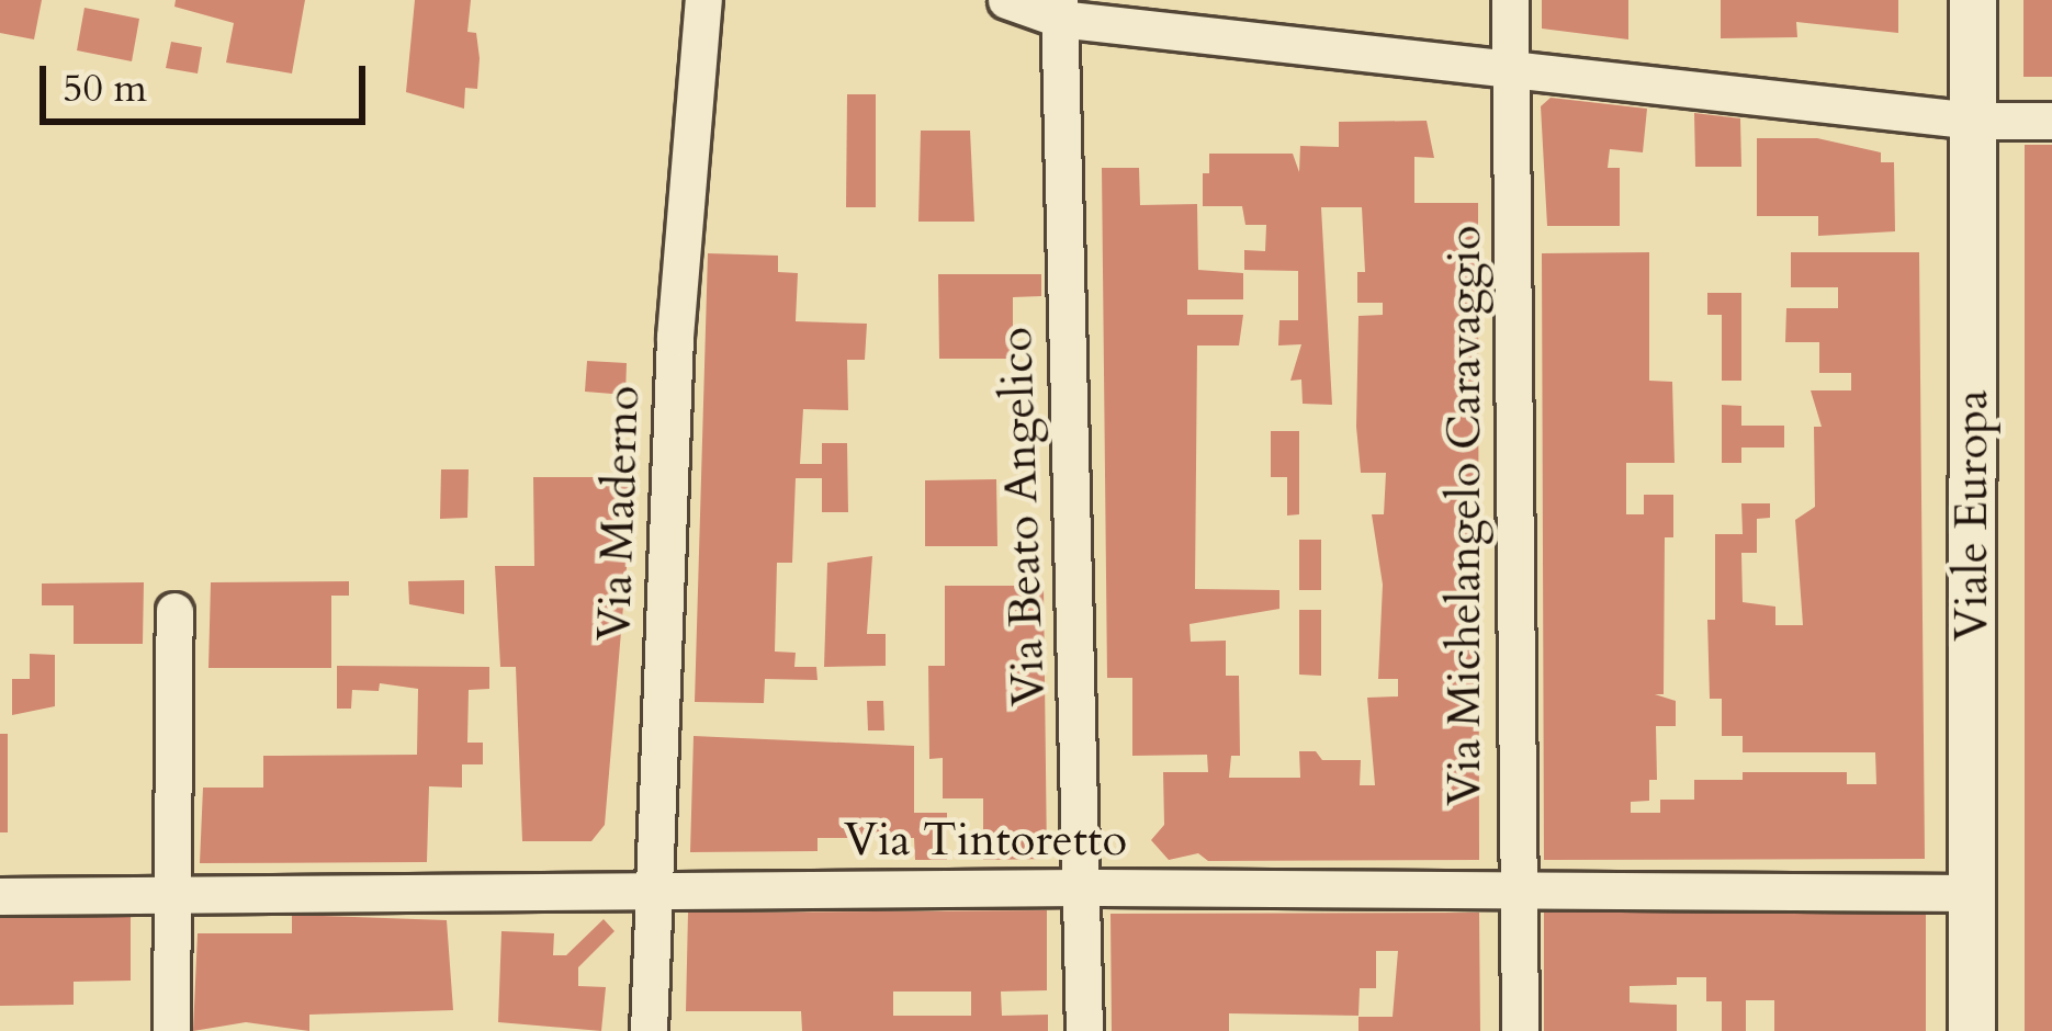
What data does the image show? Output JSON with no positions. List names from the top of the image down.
{
  "streets": {
    "street": [
      "Via Maderno",
      "Via Michelangelo Caravaggio",
      "Viale Europa",
      "Via Beato Angelico",
      "Via Tintoretto"
    ]
  },
  "crossings": [
    ["Via Maderno", "Via Tintoretto"],
    ["Via Michelangelo Caravaggio", "Via Tintoretto"],
    ["Viale Europa", "Via Tintoretto"],
    ["Via Beato Angelico", "Via Tintoretto"]
  ],
  "scale_bar": "50 m"
}
